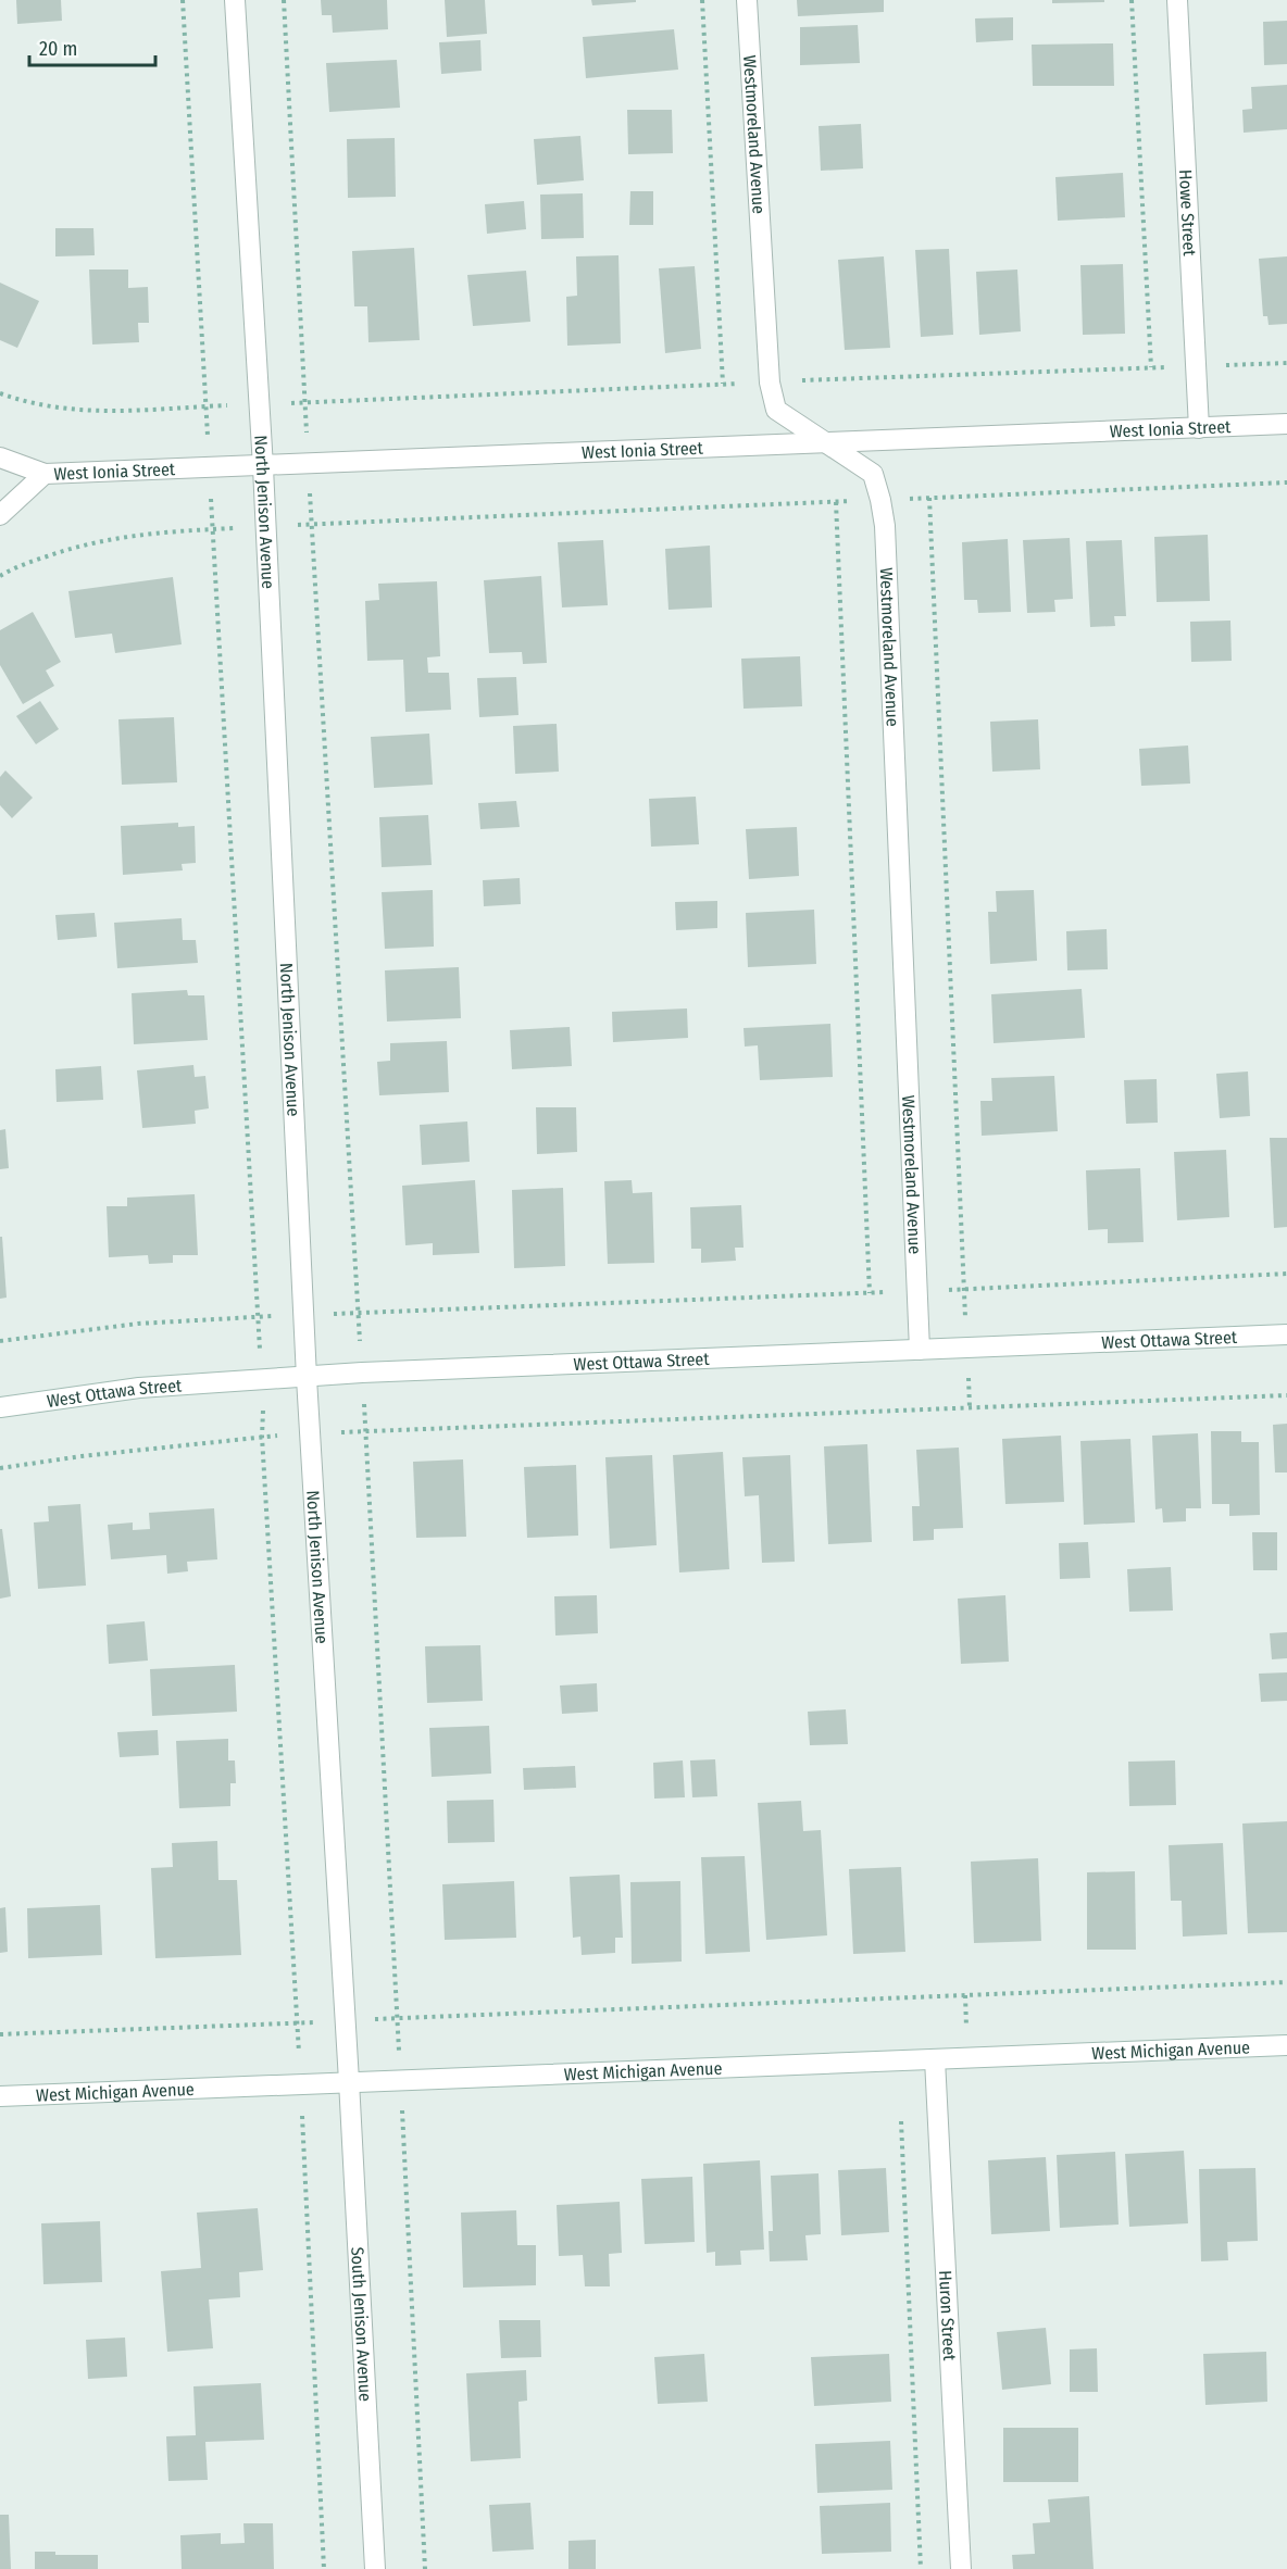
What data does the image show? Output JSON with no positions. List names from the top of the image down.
{
  "streets": {
    "street": [
      "Westmoreland Avenue",
      "Howe Street",
      "West Ionia Street",
      "North Jenison Avenue",
      "West Ottawa Street",
      "West Michigan Avenue",
      "Huron Street",
      "South Jenison Avenue"
    ]
  },
  "crossings": [
    ["Westmoreland Avenue", "West Ionia Street"],
    ["Westmoreland Avenue", "West Ottawa Street"],
    ["Howe Street", "West Ionia Street"],
    ["West Ionia Street", "North Jenison Avenue"],
    ["North Jenison Avenue", "West Ottawa Street"],
    ["North Jenison Avenue", "West Michigan Avenue"],
    ["North Jenison Avenue", "South Jenison Avenue"],
    ["West Michigan Avenue", "Huron Street"],
    ["West Michigan Avenue", "South Jenison Avenue"]
  ],
  "scale_bar": "20 m"
}
